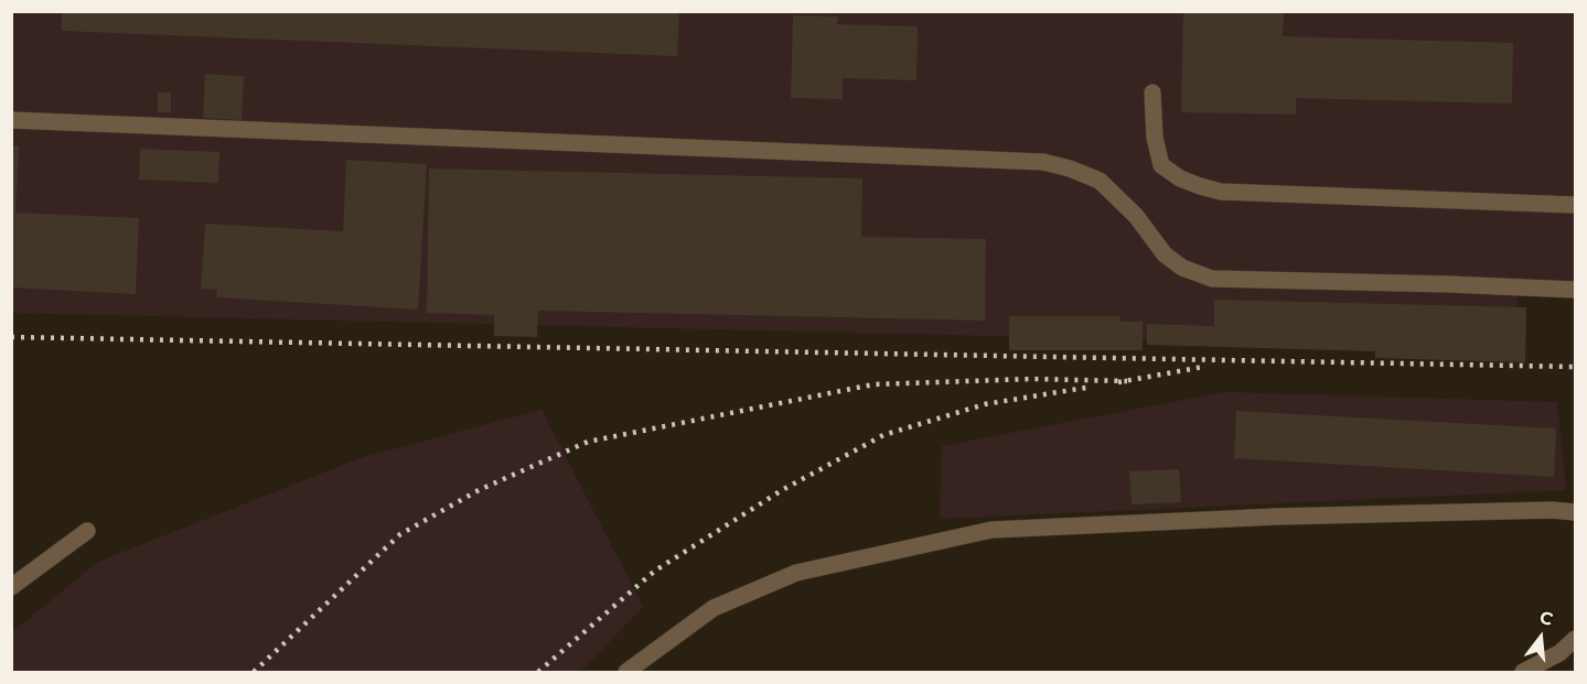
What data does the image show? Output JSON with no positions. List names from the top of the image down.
{
  "north": "top"
}
